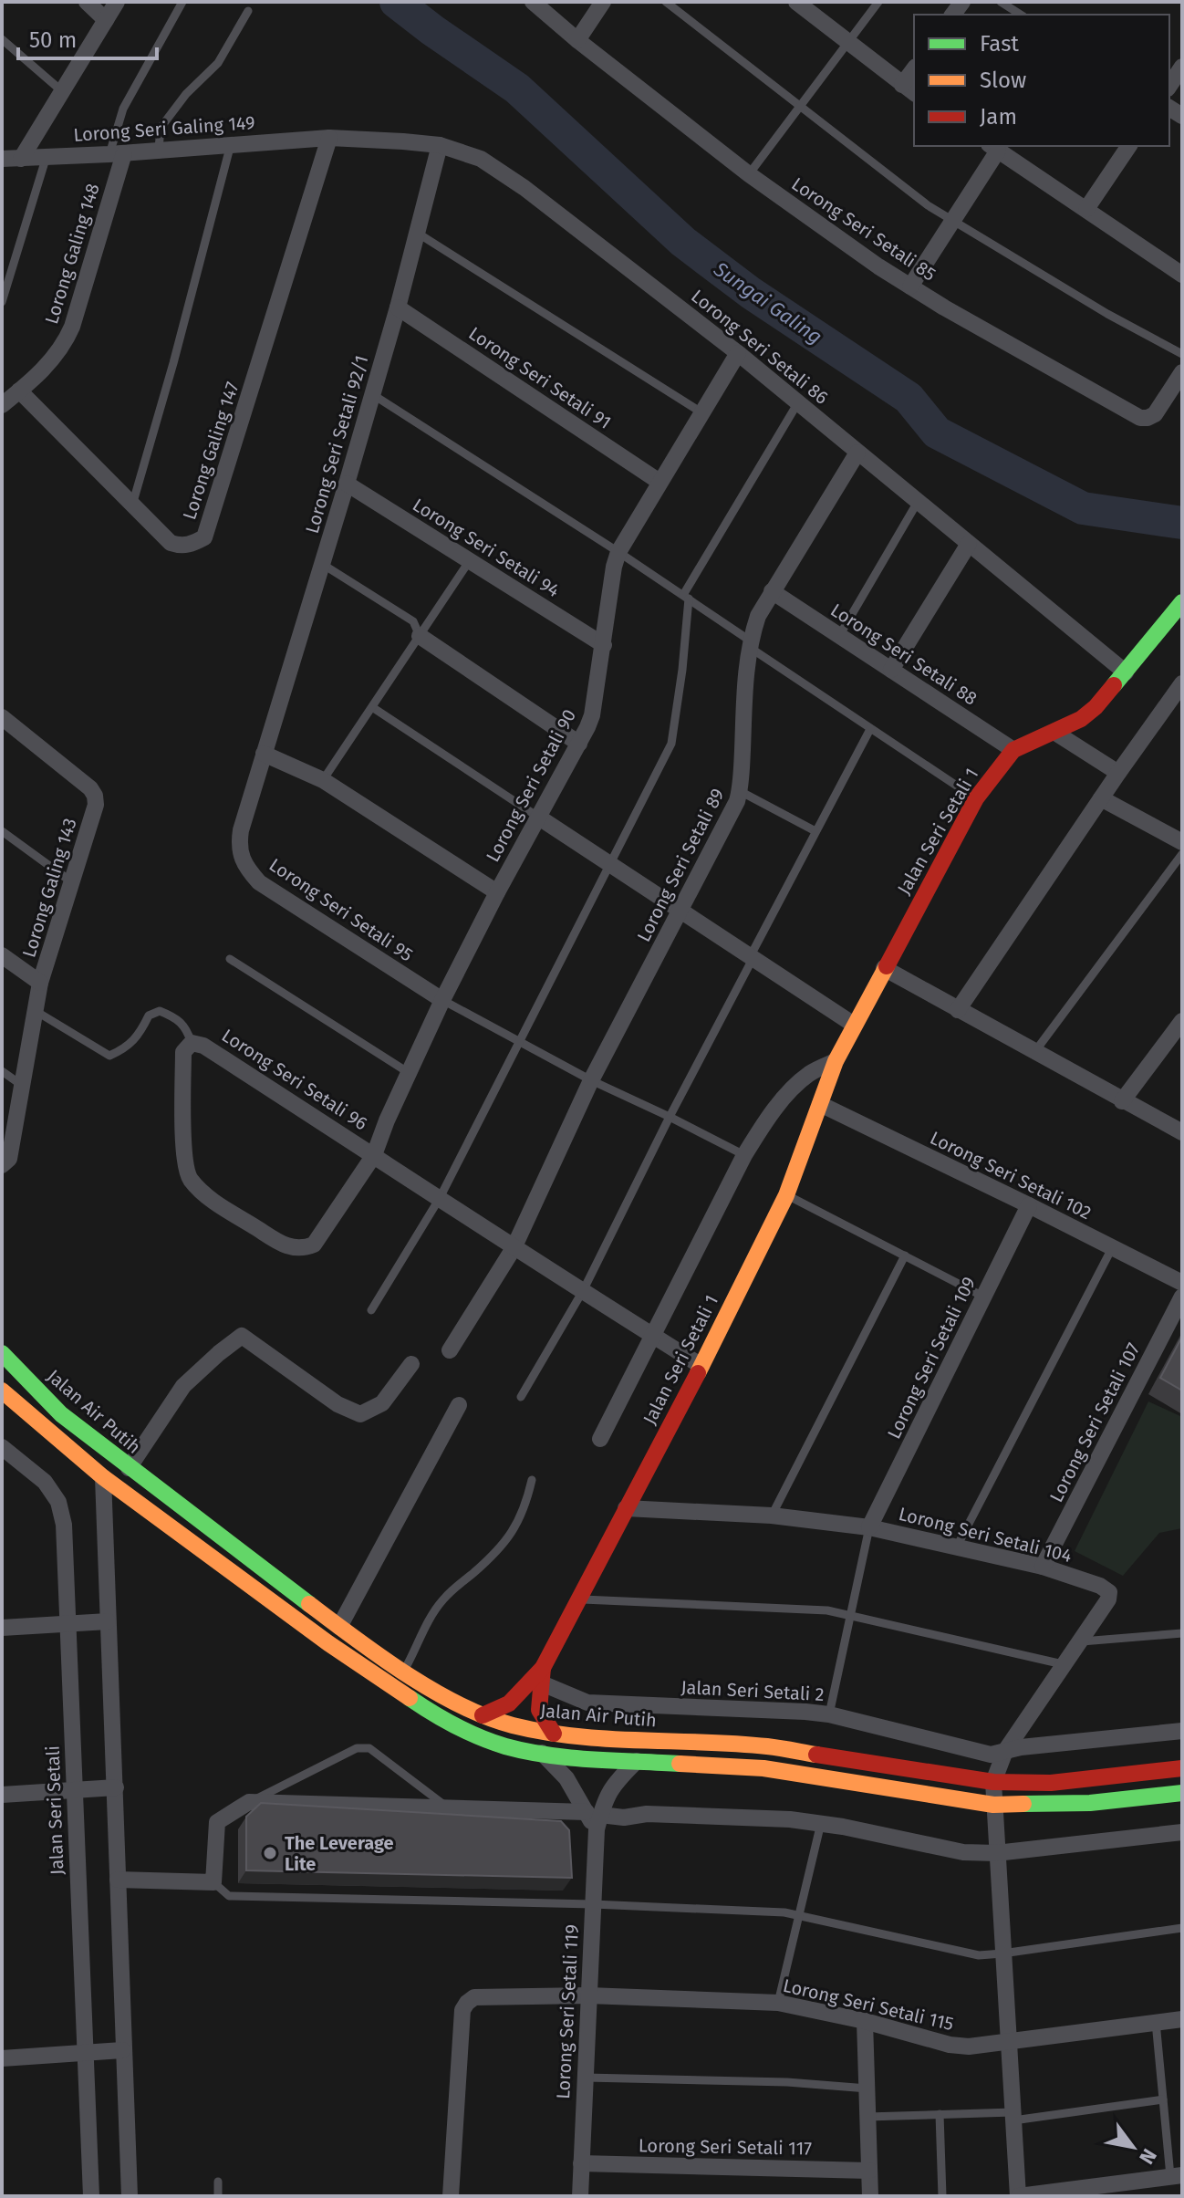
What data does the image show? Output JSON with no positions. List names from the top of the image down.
{
  "streets": {
    "street": [
      "Lorong Seri Galing 149",
      "Lorong Seri Setali 85",
      "Lorong Galing 148",
      "Lorong Seri Setali 86",
      "Lorong Seri Setali 91",
      "Lorong Seri Setali 92/1",
      "Lorong Galing 147",
      "Lorong Seri Setali 94",
      "Lorong Seri Setali 88",
      "Lorong Seri Setali 90",
      "Jalan Seri Setali 1",
      "Lorong Seri Setali 89",
      "Lorong Galing 143",
      "Lorong Seri Setali 95",
      "Lorong Seri Setali 96",
      "Lorong Seri Setali 102",
      "Lorong Seri Setali 109",
      "Jalan Air Putih",
      "Lorong Seri Setali 107",
      "Lorong Seri Setali 104",
      "Jalan Seri Setali 2",
      "Jalan Seri Setali",
      "Lorong Seri Setali 115",
      "Lorong Seri Setali 119",
      "Lorong Seri Setali 117"
    ]
  },
  "crossings": [
    ["Lorong Seri Galing 149", "Lorong Galing 148"],
    ["Lorong Seri Galing 149", "Lorong Seri Setali 86"],
    ["Lorong Seri Galing 149", "Lorong Galing 147"],
    ["Lorong Galing 148", "Lorong Galing 147"],
    ["Lorong Seri Setali 86", "Lorong Seri Setali 92/1"],
    ["Lorong Seri Setali 86", "Lorong Galing 147"],
    ["Lorong Seri Setali 86", "Lorong Seri Setali 90"],
    ["Lorong Seri Setali 86", "Jalan Seri Setali 1"],
    ["Lorong Seri Setali 86", "Lorong Seri Setali 89"],
    ["Lorong Seri Setali 91", "Lorong Seri Setali 92/1"],
    ["Lorong Seri Setali 91", "Lorong Seri Setali 90"],
    ["Lorong Seri Setali 92/1", "Lorong Seri Setali 94"],
    ["Lorong Seri Setali 92/1", "Lorong Seri Setali 95"],
    ["Lorong Seri Setali 94", "Lorong Seri Setali 90"],
    ["Lorong Seri Setali 88", "Jalan Seri Setali 1"],
    ["Lorong Seri Setali 88", "Lorong Seri Setali 89"],
    ["Lorong Seri Setali 90", "Lorong Seri Setali 95"],
    ["Lorong Seri Setali 90", "Lorong Seri Setali 96"],
    ["Jalan Seri Setali 1", "Lorong Seri Setali 96"],
    ["Jalan Seri Setali 1", "Lorong Seri Setali 102"],
    ["Jalan Seri Setali 1", "Jalan Air Putih"],
    ["Jalan Seri Setali 1", "Lorong Seri Setali 104"],
    ["Jalan Seri Setali 1", "Jalan Seri Setali 2"],
    ["Lorong Seri Setali 89", "Lorong Seri Setali 96"],
    ["Lorong Seri Setali 102", "Lorong Seri Setali 109"],
    ["Lorong Seri Setali 109", "Lorong Seri Setali 104"],
    ["Jalan Air Putih", "Lorong Seri Setali 104"],
    ["Lorong Seri Setali 107", "Lorong Seri Setali 104"],
    ["Lorong Seri Setali 104", "Jalan Seri Setali 2"],
    ["Lorong Seri Setali 115", "Lorong Seri Setali 119"],
    ["Lorong Seri Setali 119", "Lorong Seri Setali 117"]
  ],
  "water": ["Sungai Galing"],
  "places": ["The Leverage Lite"],
  "legend": ["Fast", "Slow", "Jam"],
  "scale_bar": "50 m",
  "north": "bottom right"
}
